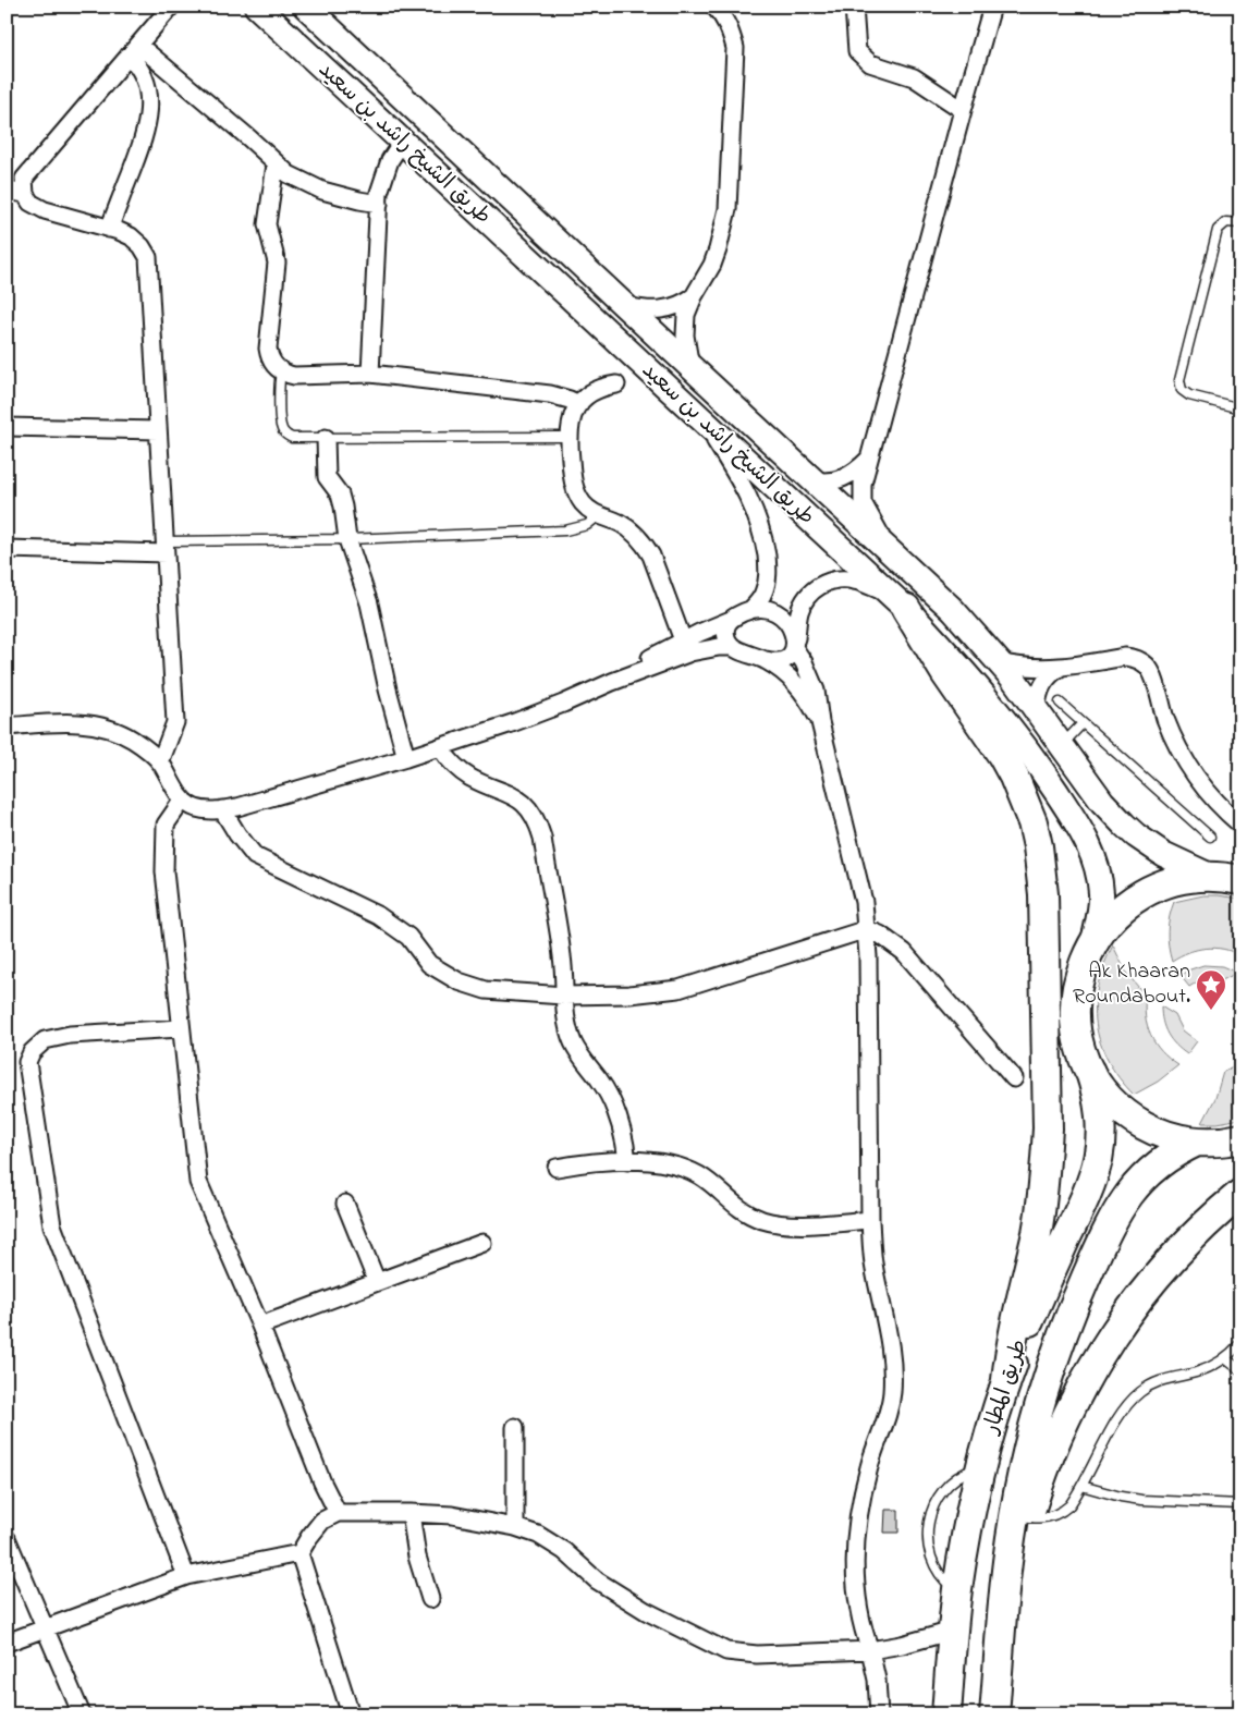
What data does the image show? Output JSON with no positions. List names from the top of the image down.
{
  "streets": {
    "highway": ["طريق المطار"],
    "main road": ["طريق الشيخ راشد بن سعيد"]
  },
  "places": {
    "place": ["Ak Khaaran Roundabout."]
  }
}
